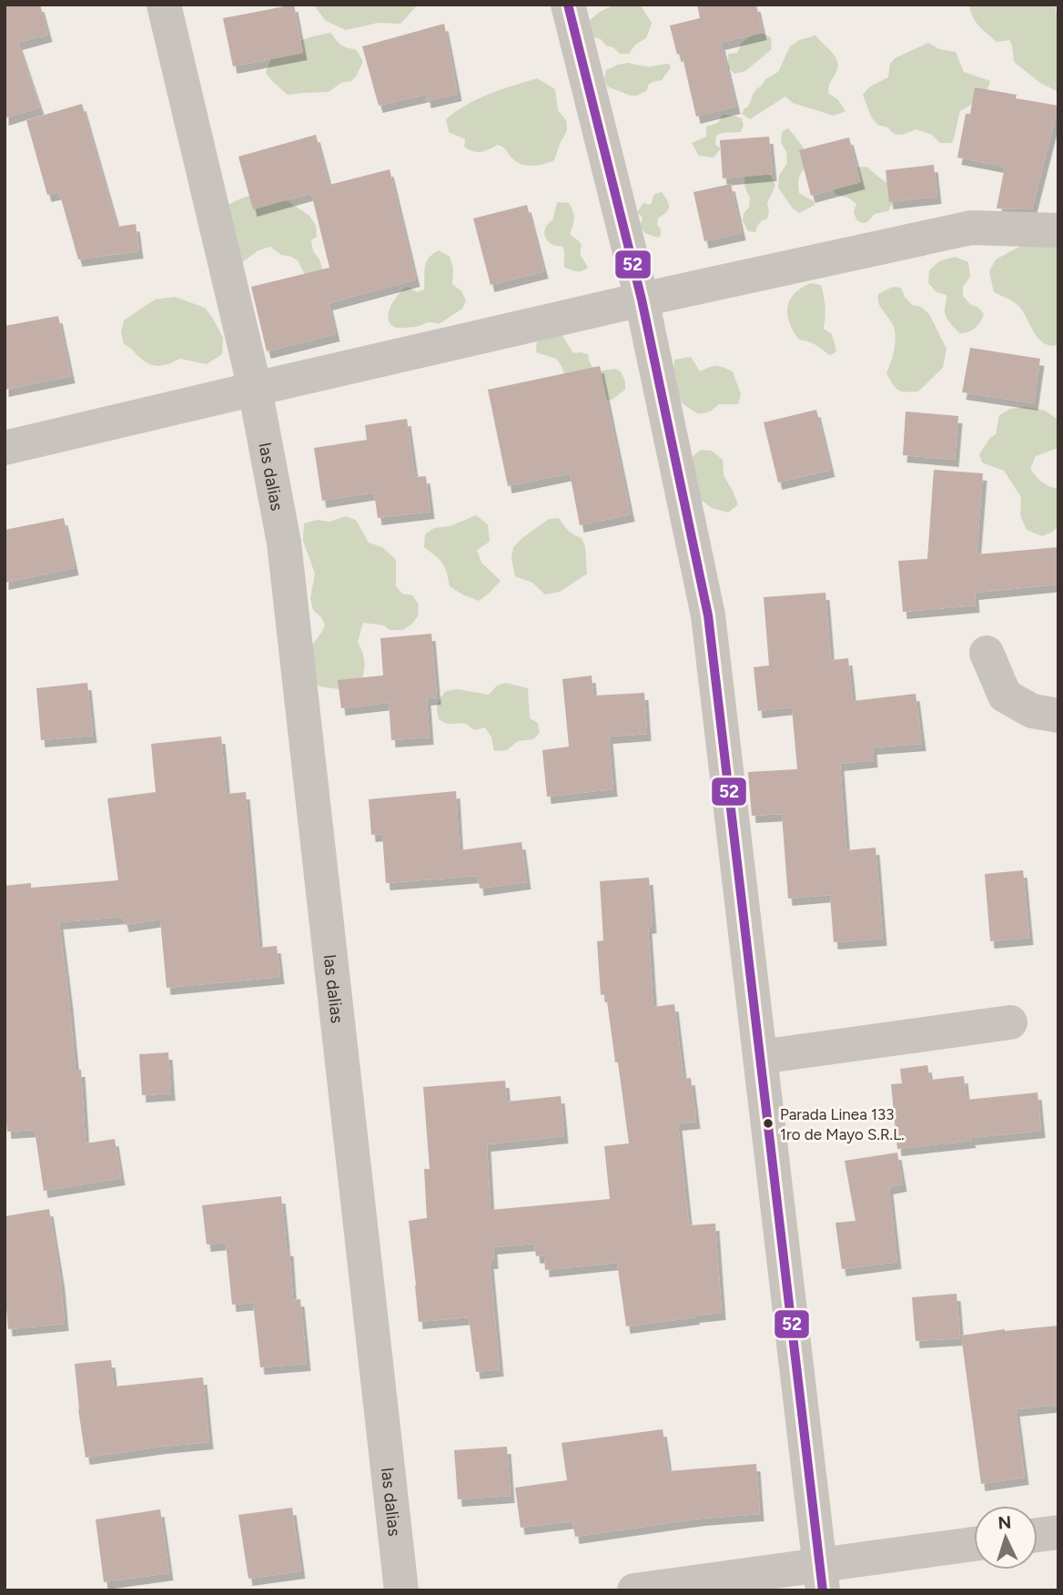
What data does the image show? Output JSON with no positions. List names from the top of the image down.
{
  "streets": {
    "street": ["las dalias"]
  },
  "places": ["Parada Linea 133 1ro de Mayo S.R.L."],
  "lines": ["transit line 52"],
  "north": "top"
}
